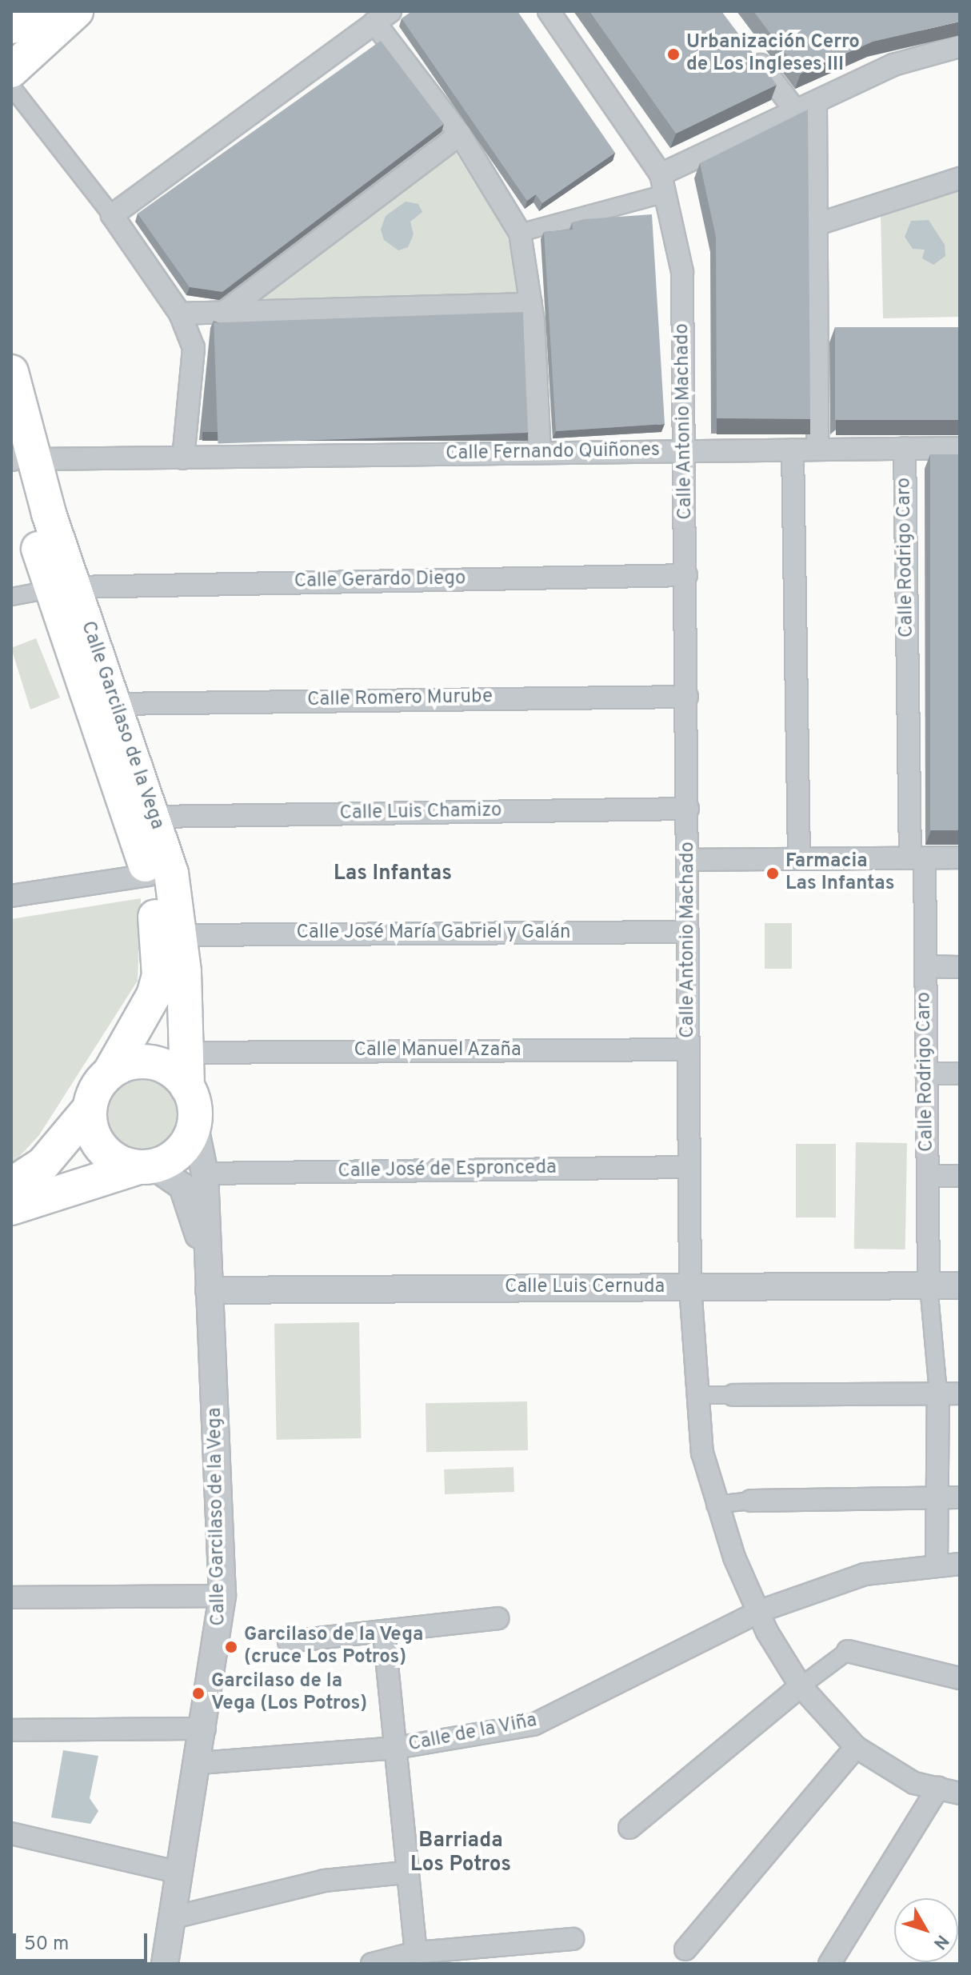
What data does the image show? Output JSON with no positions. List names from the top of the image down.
{
  "streets": {
    "main road": ["Calle Garcilaso de la Vega"],
    "street": [
      "Calle Antonio Machado",
      "Calle Fernando Quiñones",
      "Calle Rodrigo Caro",
      "Calle Gerardo Diego",
      "Calle Romero Murube",
      "Calle Luis Chamizo",
      "Calle José María Gabriel y Galán",
      "Calle Manuel Azaña",
      "Calle José de Espronceda",
      "Calle Luis Cernuda",
      "Calle de la Viña"
    ]
  },
  "crossings": [
    ["Calle Antonio Machado", "Calle Fernando Quiñones"],
    ["Calle Antonio Machado", "Calle Gerardo Diego"],
    ["Calle Antonio Machado", "Calle Romero Murube"],
    ["Calle Antonio Machado", "Calle Luis Chamizo"],
    ["Calle Antonio Machado", "Calle José María Gabriel y Galán"],
    ["Calle Antonio Machado", "Calle Manuel Azaña"],
    ["Calle Antonio Machado", "Calle José de Espronceda"],
    ["Calle Antonio Machado", "Calle Luis Cernuda"],
    ["Calle Antonio Machado", "Calle de la Viña"],
    ["Calle Fernando Quiñones", "Calle Rodrigo Caro"],
    ["Calle Fernando Quiñones", "Calle Garcilaso de la Vega"],
    ["Calle Rodrigo Caro", "Calle Luis Cernuda"],
    ["Calle Gerardo Diego", "Calle Garcilaso de la Vega"],
    ["Calle Romero Murube", "Calle Garcilaso de la Vega"],
    ["Calle Garcilaso de la Vega", "Calle Luis Chamizo"],
    ["Calle Garcilaso de la Vega", "Calle José María Gabriel y Galán"],
    ["Calle Garcilaso de la Vega", "Calle Manuel Azaña"],
    ["Calle Garcilaso de la Vega", "Calle José de Espronceda"],
    ["Calle Garcilaso de la Vega", "Calle Luis Cernuda"],
    ["Calle Garcilaso de la Vega", "Calle de la Viña"]
  ],
  "districts": ["Las Infantas", "Barriada Los Potros"],
  "places": [
    "Urbanización Cerro de Los Ingleses III",
    "Farmacia Las Infantas",
    "Garcilaso de la Vega (cruce Los Potros)",
    "Garcilaso de la Vega (Los Potros)"
  ],
  "scale_bar": "50 m",
  "north": "bottom right"
}
